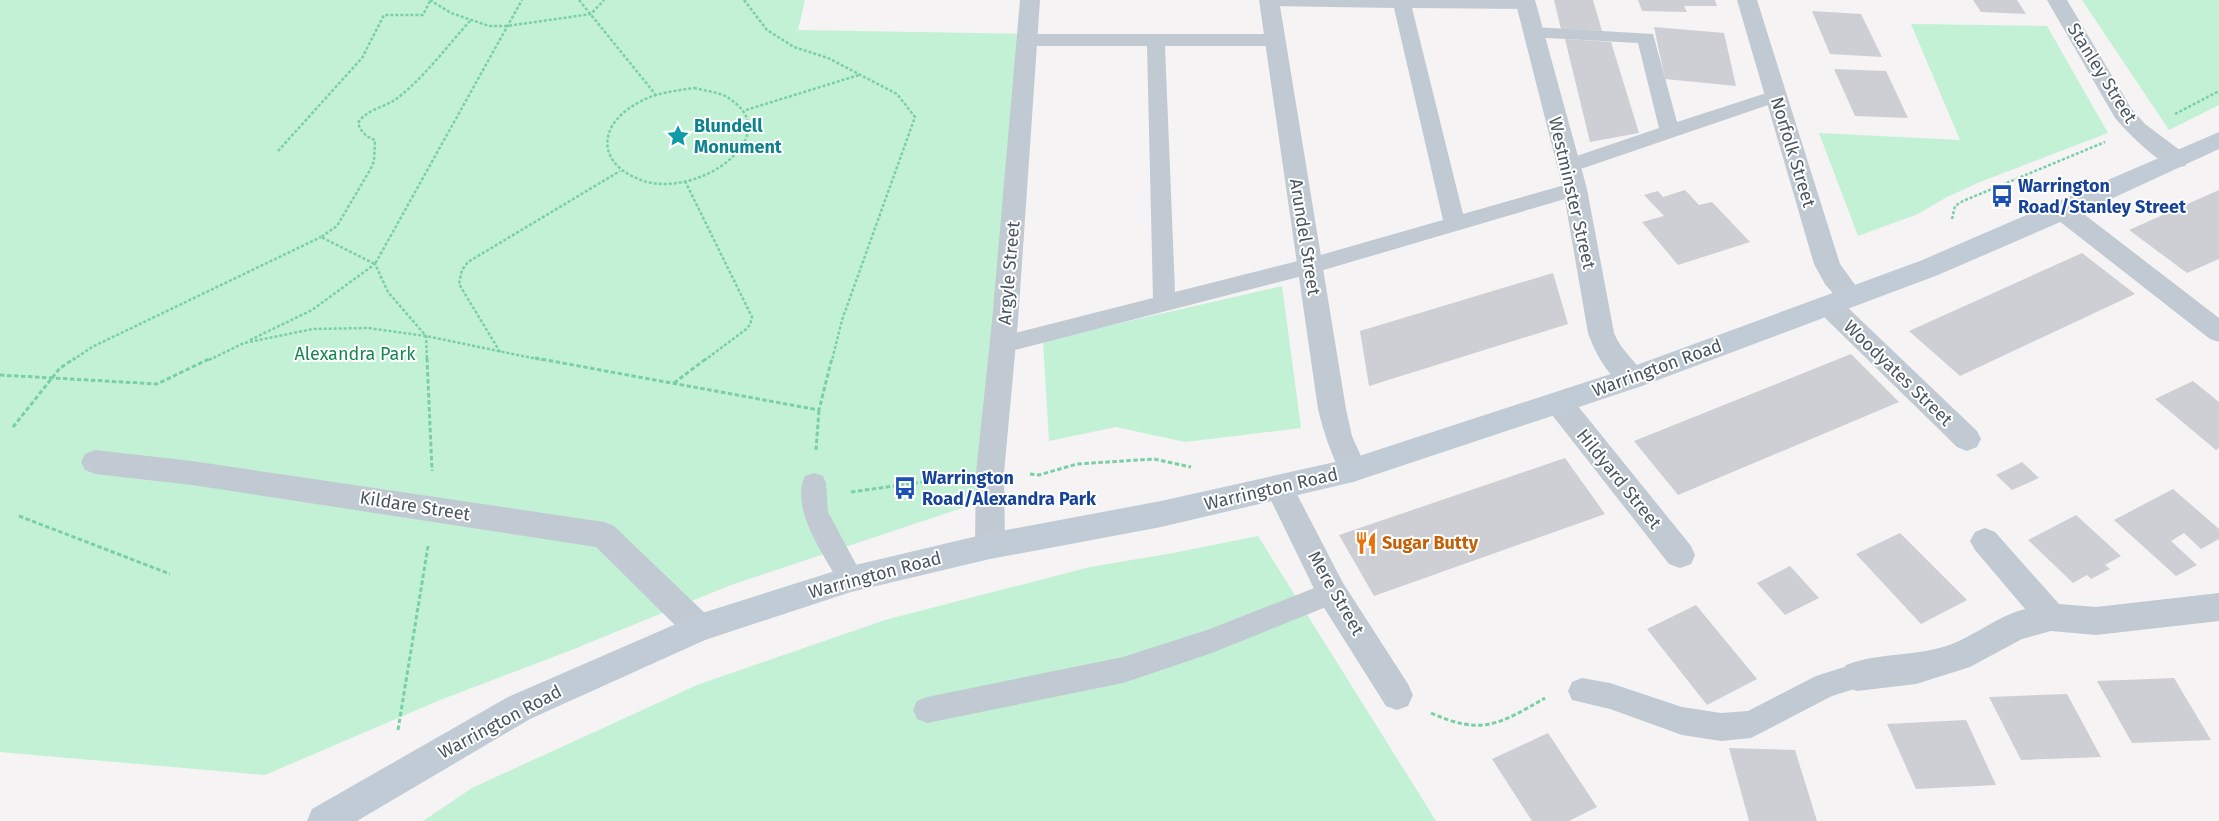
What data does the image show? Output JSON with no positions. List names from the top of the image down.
{
  "streets": {
    "main road": ["Warrington Road"],
    "street": [
      "Stanley Street",
      "Norfolk Street",
      "Westminster Street",
      "Arundel Street",
      "Argyle Street",
      "Woodyates Street",
      "Hildyard Street",
      "Kildare Street",
      "Mere Street"
    ]
  },
  "crossings": [
    ["Stanley Street", "Warrington Road"],
    ["Norfolk Street", "Warrington Road"],
    ["Norfolk Street", "Woodyates Street"],
    ["Westminster Street", "Warrington Road"],
    ["Arundel Street", "Warrington Road"],
    ["Argyle Street", "Warrington Road"],
    ["Warrington Road", "Woodyates Street"],
    ["Warrington Road", "Hildyard Street"],
    ["Warrington Road", "Kildare Street"],
    ["Warrington Road", "Mere Street"]
  ],
  "parks": ["Alexandra Park"],
  "places": {
    "place": ["Blundell Monument"],
    "bus stop": ["Warrington Road/Stanley Street", "Warrington Road/Alexandra Park"],
    "restaurant": ["Sugar Butty"]
  }
}
